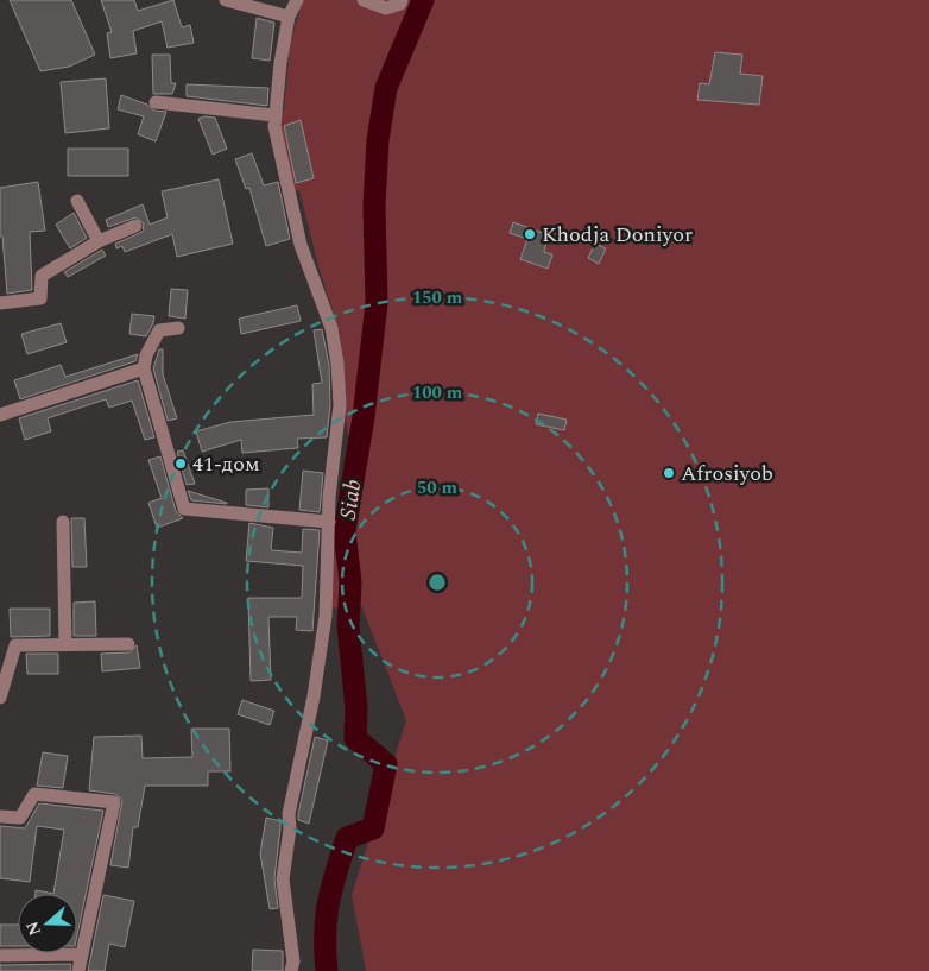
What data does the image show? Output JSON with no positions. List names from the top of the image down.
{
  "water": ["Siab"],
  "places": ["Khodja Doniyor", "41-дом", "Afrosiyob"],
  "north": "left",
  "rings": ["150 m", "100 m", "50 m"]
}
